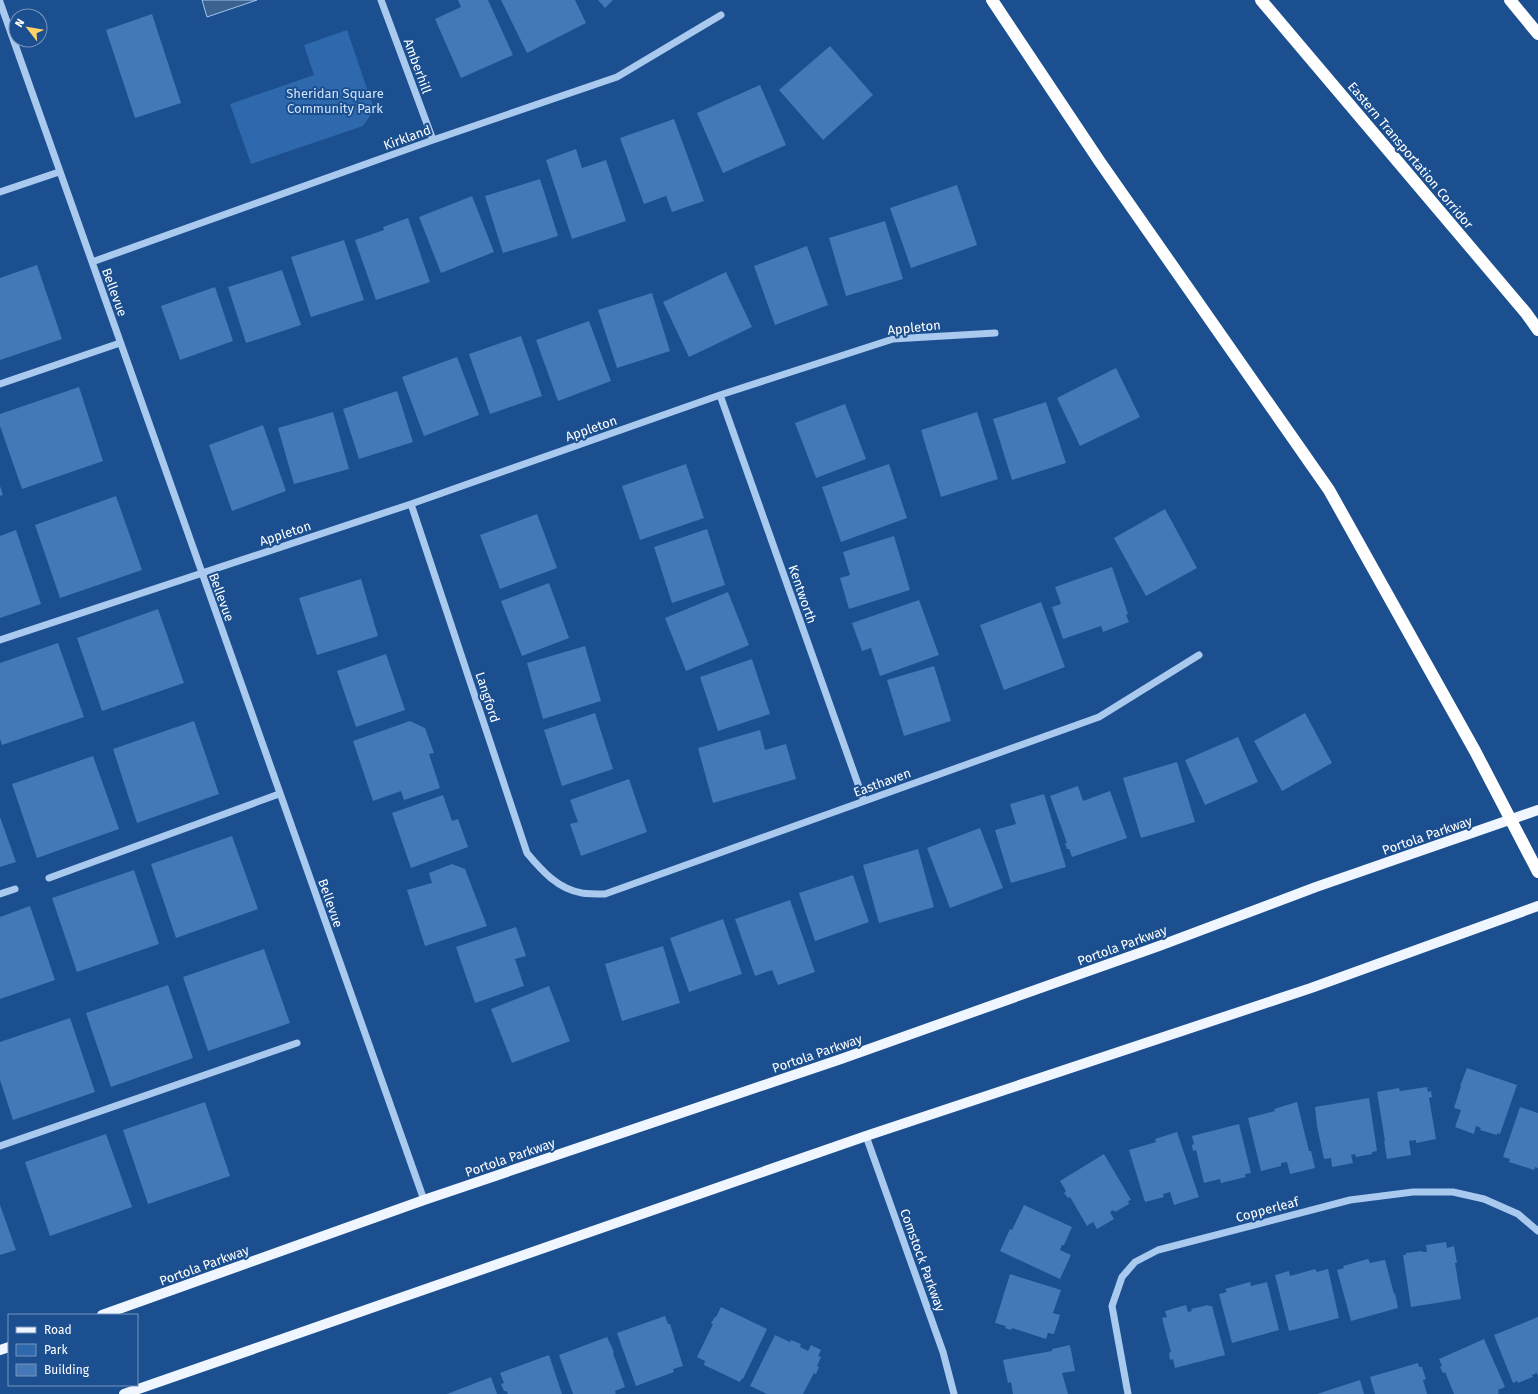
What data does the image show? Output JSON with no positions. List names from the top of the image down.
{
  "streets": {
    "highway": ["Eastern Transportation Corridor"],
    "main road": ["Portola Parkway"],
    "street": [
      "Amberhill",
      "Kirkland",
      "Bellevue",
      "Appleton",
      "Kentworth",
      "Langford",
      "Easthaven",
      "Copperleaf",
      "Comstock Parkway"
    ]
  },
  "crossings": [
    ["Amberhill", "Kirkland"],
    ["Kirkland", "Bellevue"],
    ["Bellevue", "Appleton"],
    ["Bellevue", "Portola Parkway"],
    ["Appleton", "Kentworth"],
    ["Appleton", "Langford"],
    ["Kentworth", "Easthaven"],
    ["Langford", "Easthaven"]
  ],
  "parks": ["Sheridan Square Community Park"],
  "legend": ["Road", "Park", "Building"],
  "north": "top left"
}
